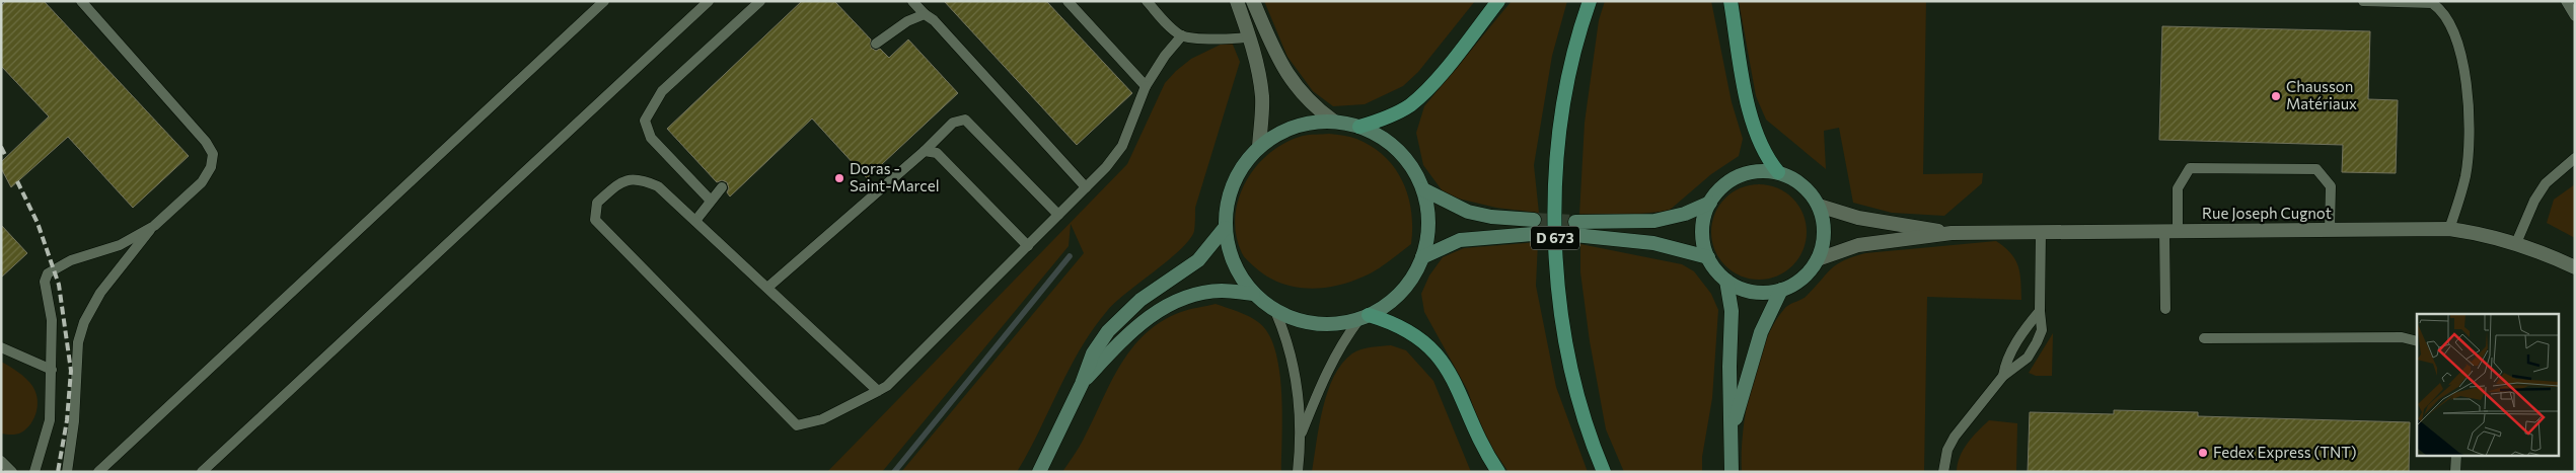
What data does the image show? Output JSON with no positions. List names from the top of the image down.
{
  "streets": {
    "main road": ["D 673"],
    "street": ["Rue Joseph Cugnot"]
  },
  "places": ["Chausson Matériaux", "Doras - Saint-Marcel", "Fedex Express (TNT)"]
}
